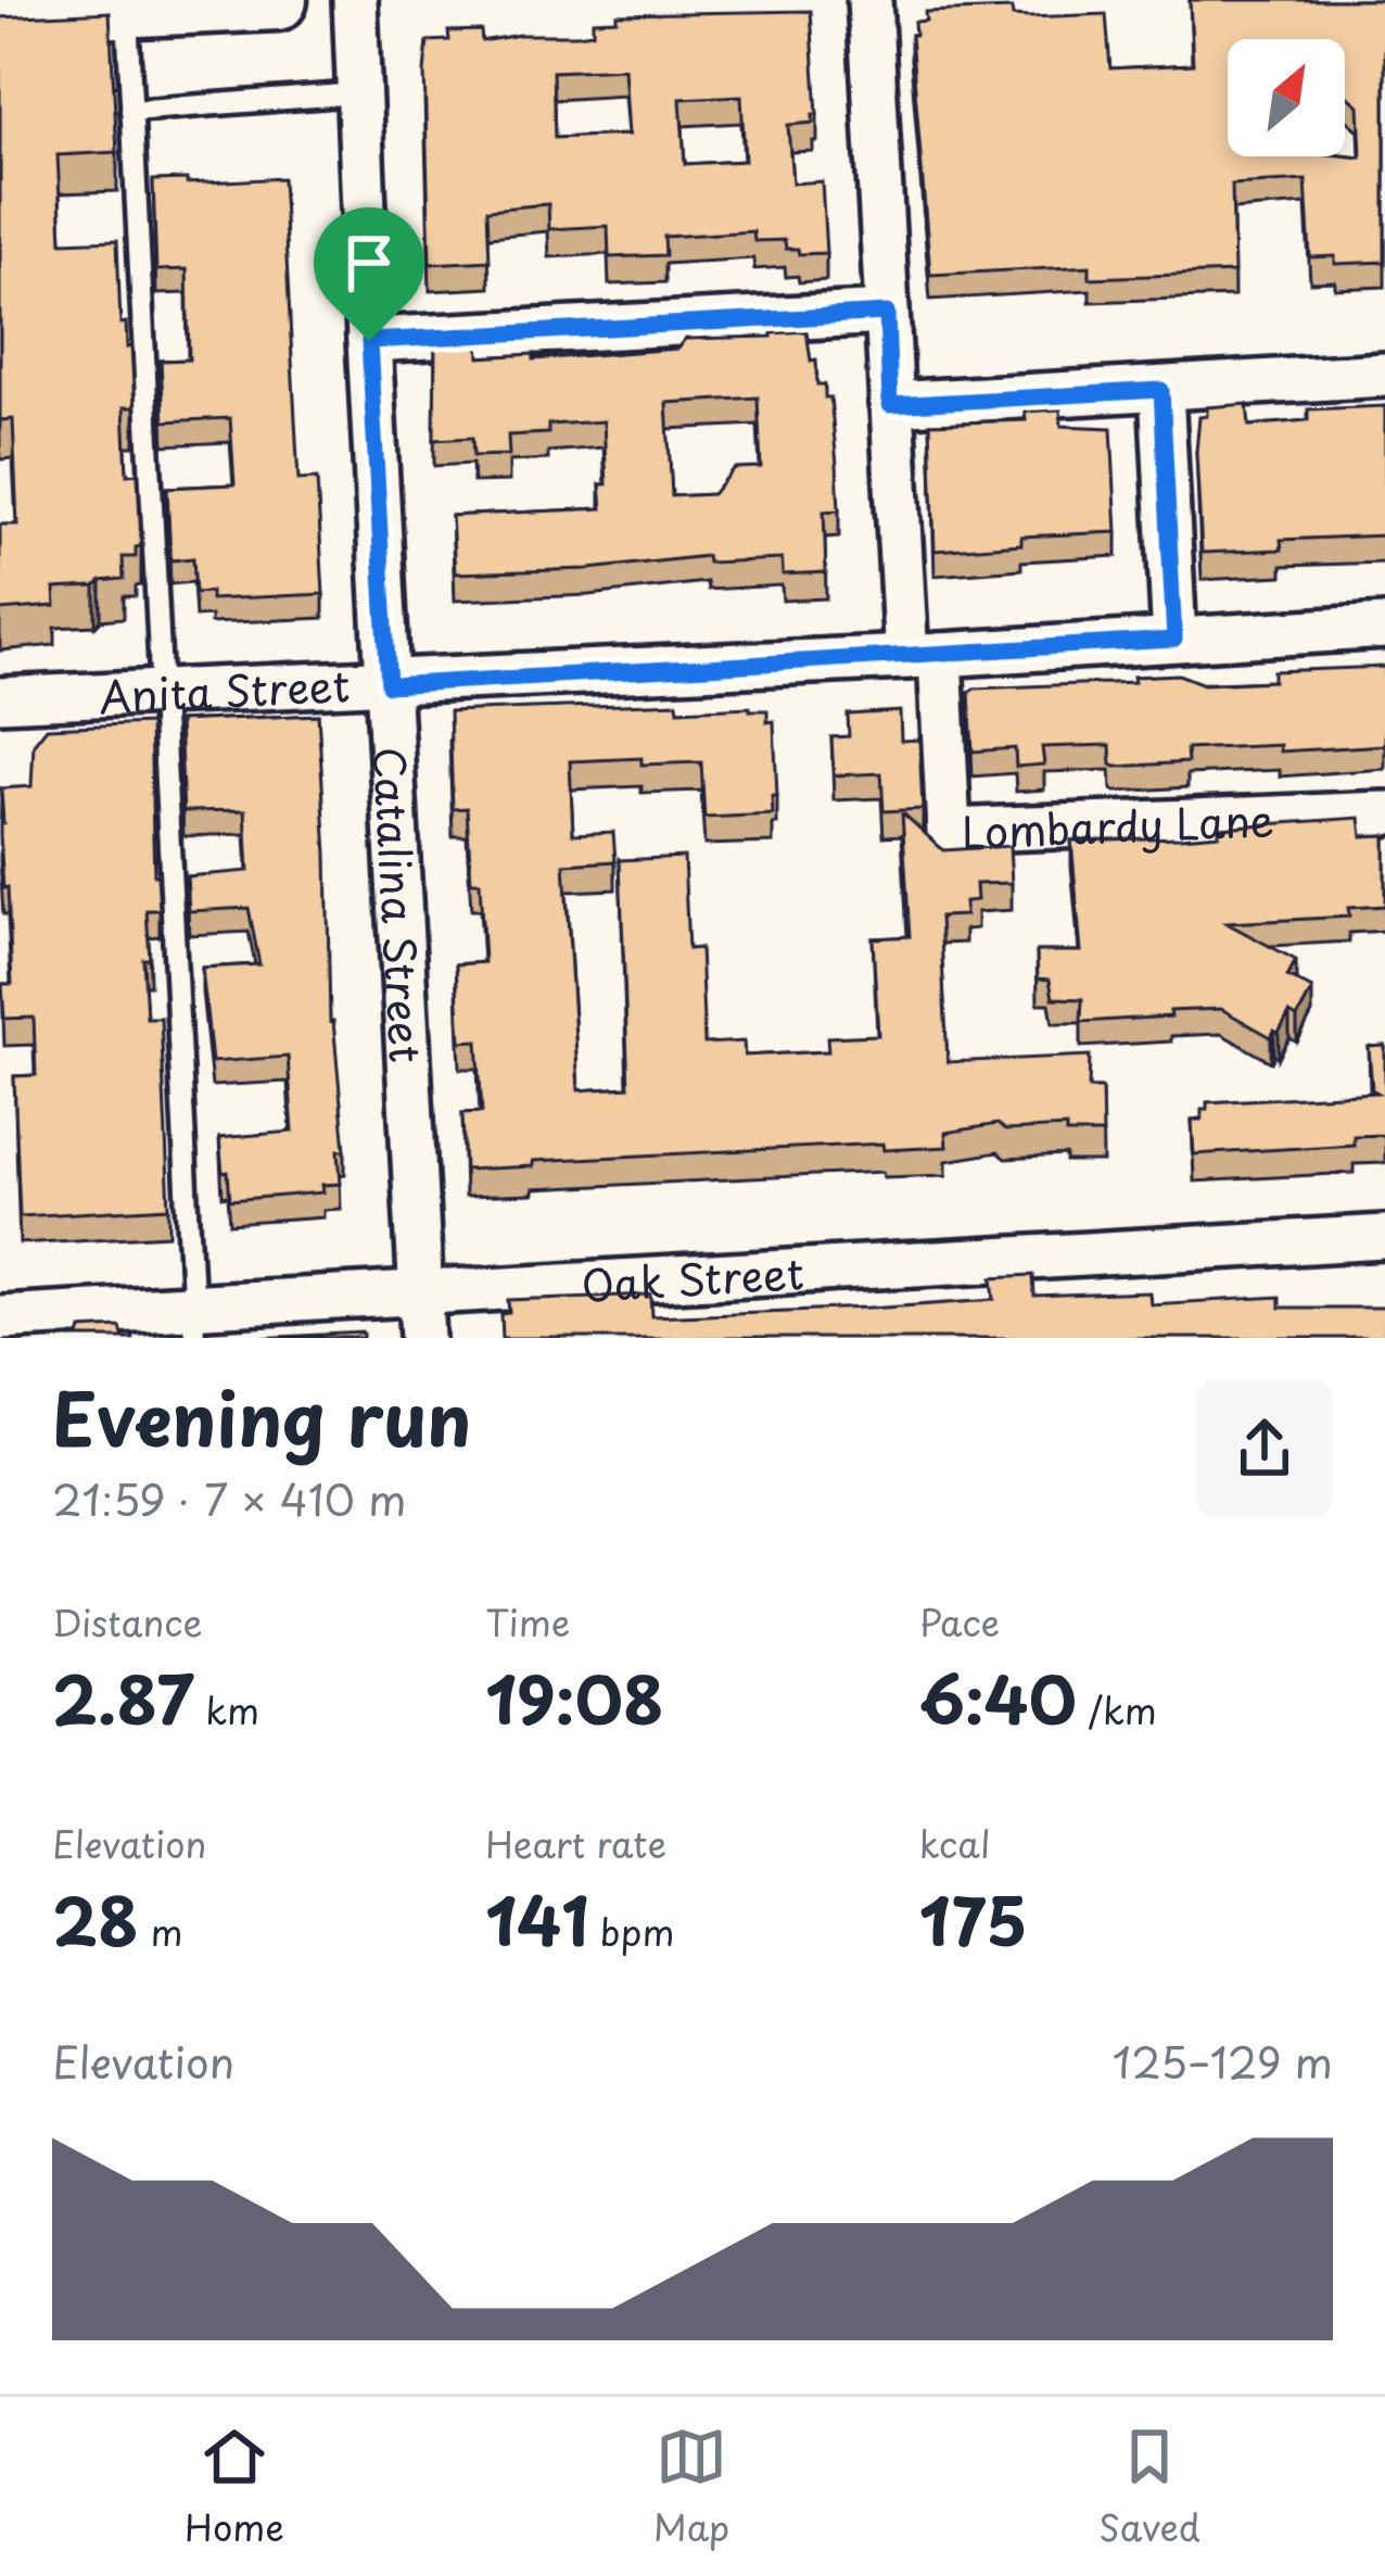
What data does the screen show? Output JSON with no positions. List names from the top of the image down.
{
  "streets": {
    "street": [
      "Anita Street",
      "Lombardy Lane",
      "Catalina Street",
      "Oak Street"
    ]
  },
  "crossings": [
    ["Anita Street", "Lombardy Lane"],
    ["Anita Street", "Catalina Street"],
    ["Catalina Street", "Oak Street"]
  ],
  "north": "top right",
  "page": {
    "heading": ["Evening run", "21:59 · 7 × 410 m"],
    "stats": [
      ["Distance", "2.87 km"],
      ["Time", "19:08"],
      ["Pace", "6:40 /km"],
      ["Elevation", "28 m"],
      ["Heart rate", "141 bpm"],
      ["kcal", "175"]
    ],
    "chart": ["Elevation", "125–129 m"],
    "tabs": ["Home", "Map", "Saved"]
  }
}
